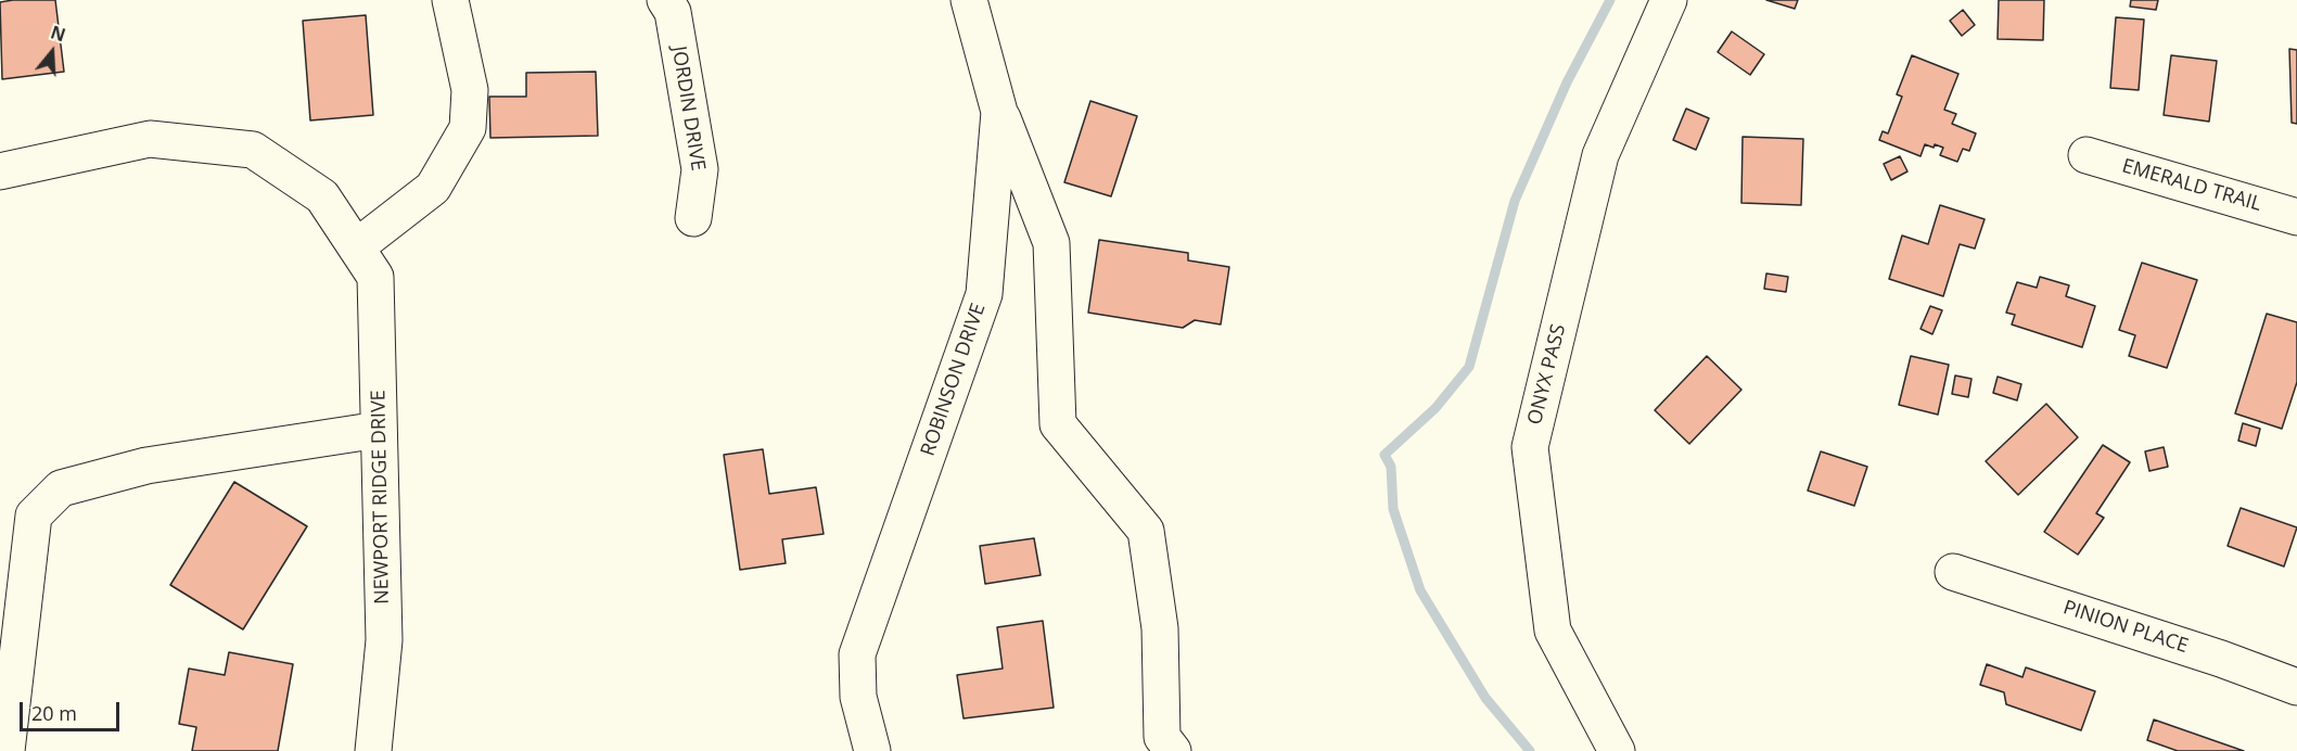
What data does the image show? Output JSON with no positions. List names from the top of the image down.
{
  "streets": {
    "street": [
      "JORDIN DRIVE",
      "EMERALD TRAIL",
      "ONYX PASS",
      "ROBINSON DRIVE",
      "NEWPORT RIDGE DRIVE",
      "PINION PLACE"
    ]
  },
  "scale_bar": "20 m",
  "north": "top"
}
